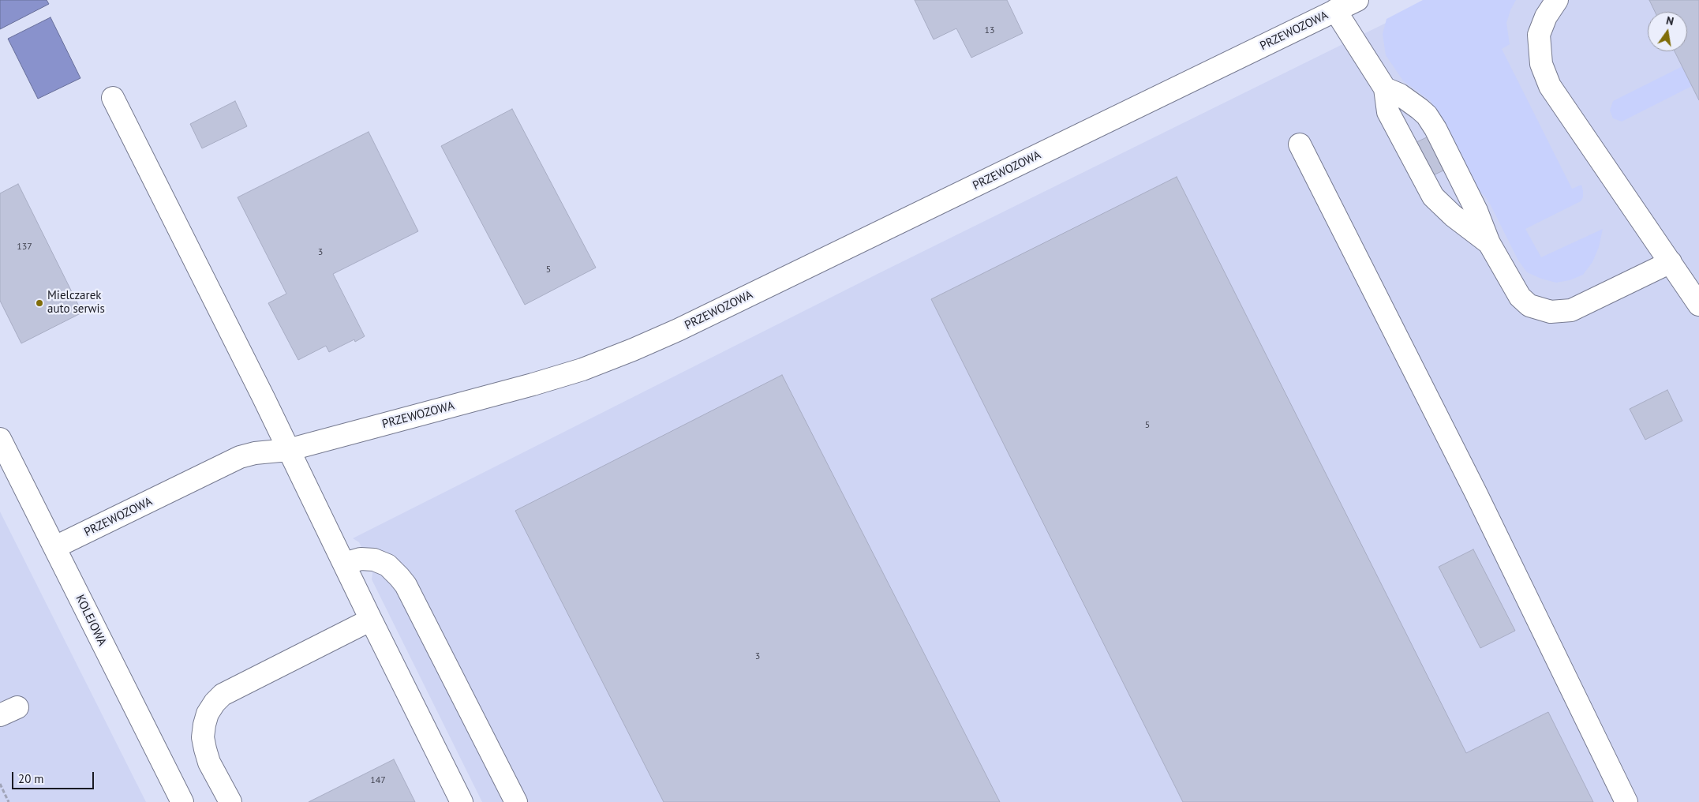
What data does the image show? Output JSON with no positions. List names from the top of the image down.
{
  "streets": {
    "street": ["PRZEWOZOWA", "KOLEJOWA"]
  },
  "crossings": [
    ["PRZEWOZOWA", "KOLEJOWA"]
  ],
  "places": ["Mielczarek auto serwis"],
  "house_numbers": [
    "13",
    "137",
    "3",
    "5",
    "5",
    "3",
    "147"
  ],
  "scale_bar": "20 m",
  "north": "top"
}
